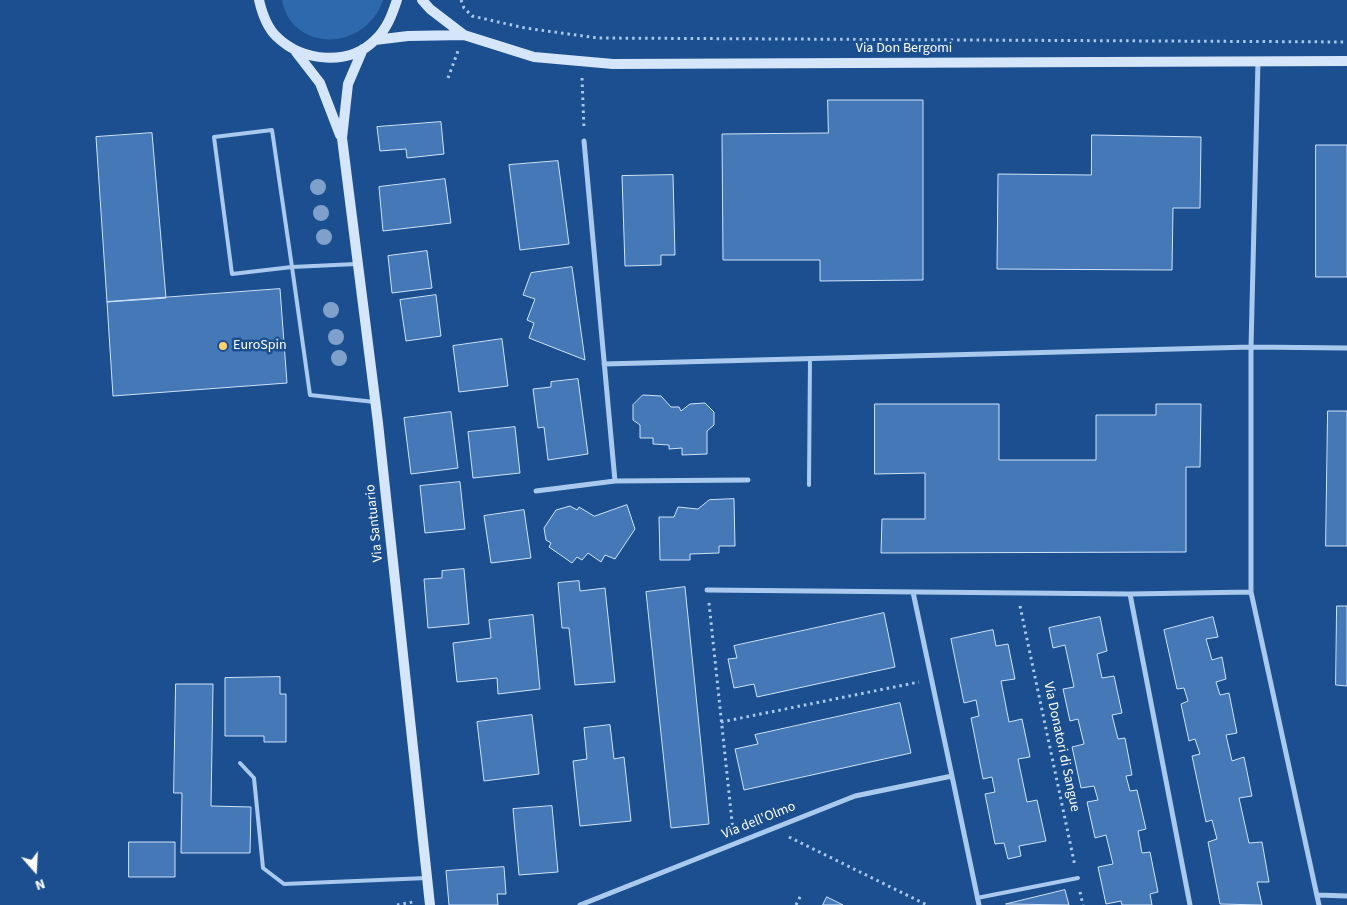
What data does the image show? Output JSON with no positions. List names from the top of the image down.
{
  "streets": {
    "street": ["Via Don Bergomi", "Via Santuario", "Via dell'Olmo"],
    "path": ["Via Donatori di Sangue"]
  },
  "places": ["EuroSpin"],
  "north": "bottom"
}
